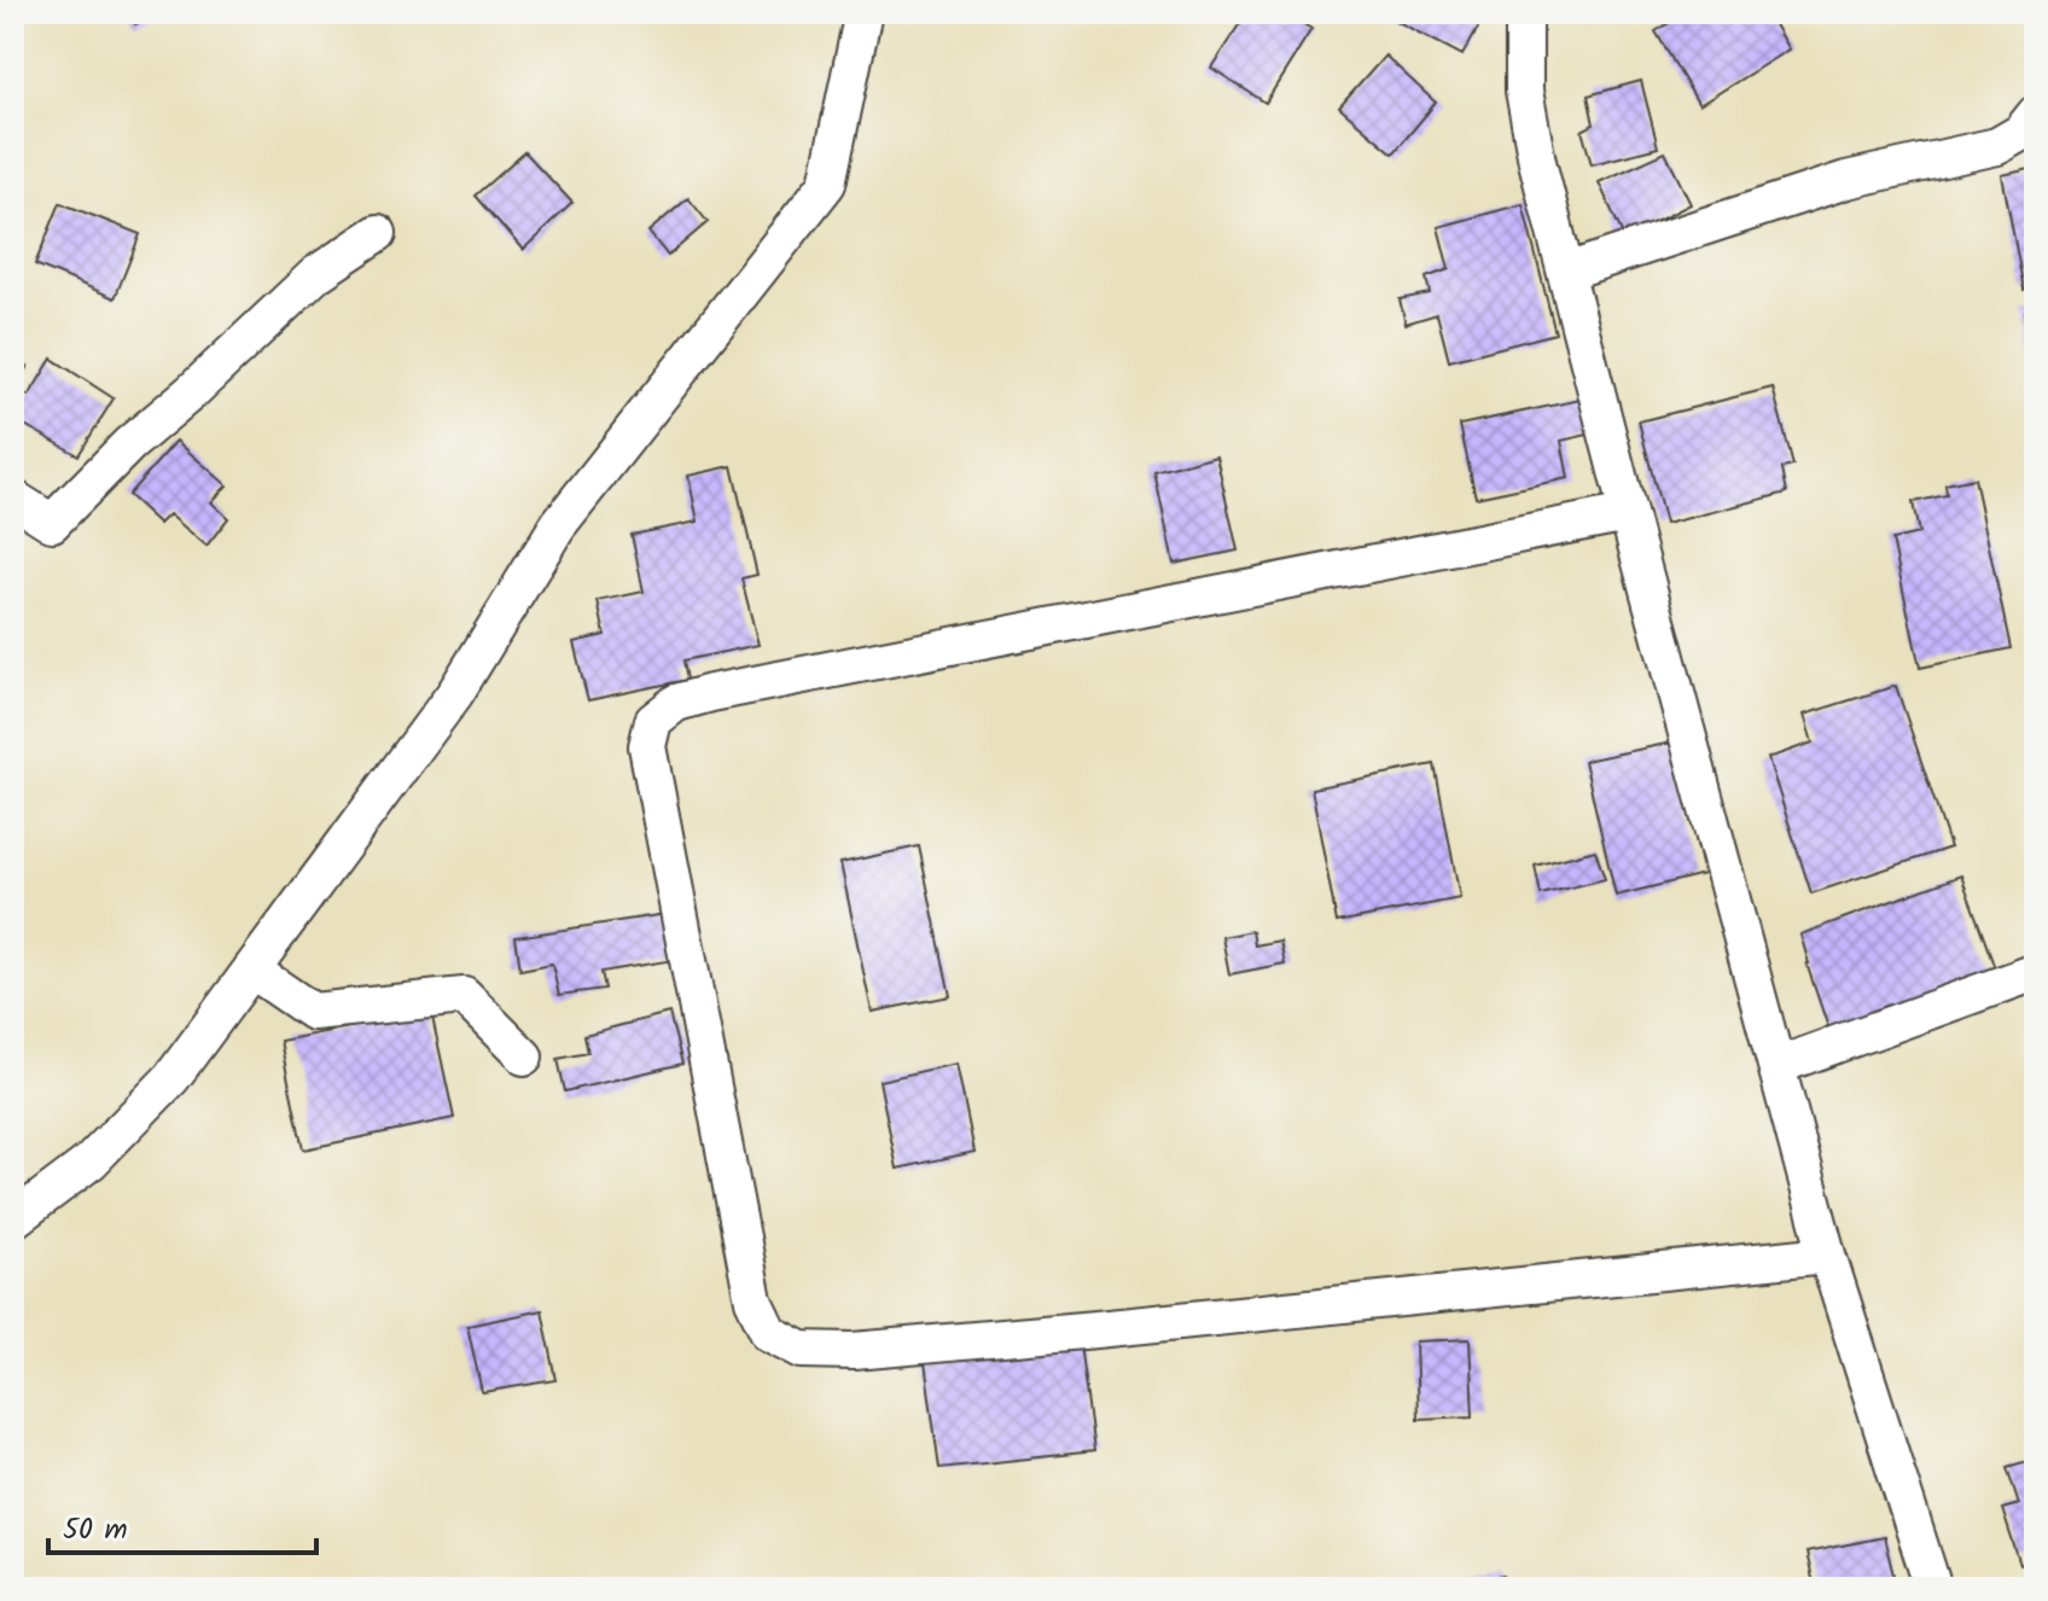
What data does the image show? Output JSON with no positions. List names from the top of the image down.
{
  "scale_bar": "50 m"
}
